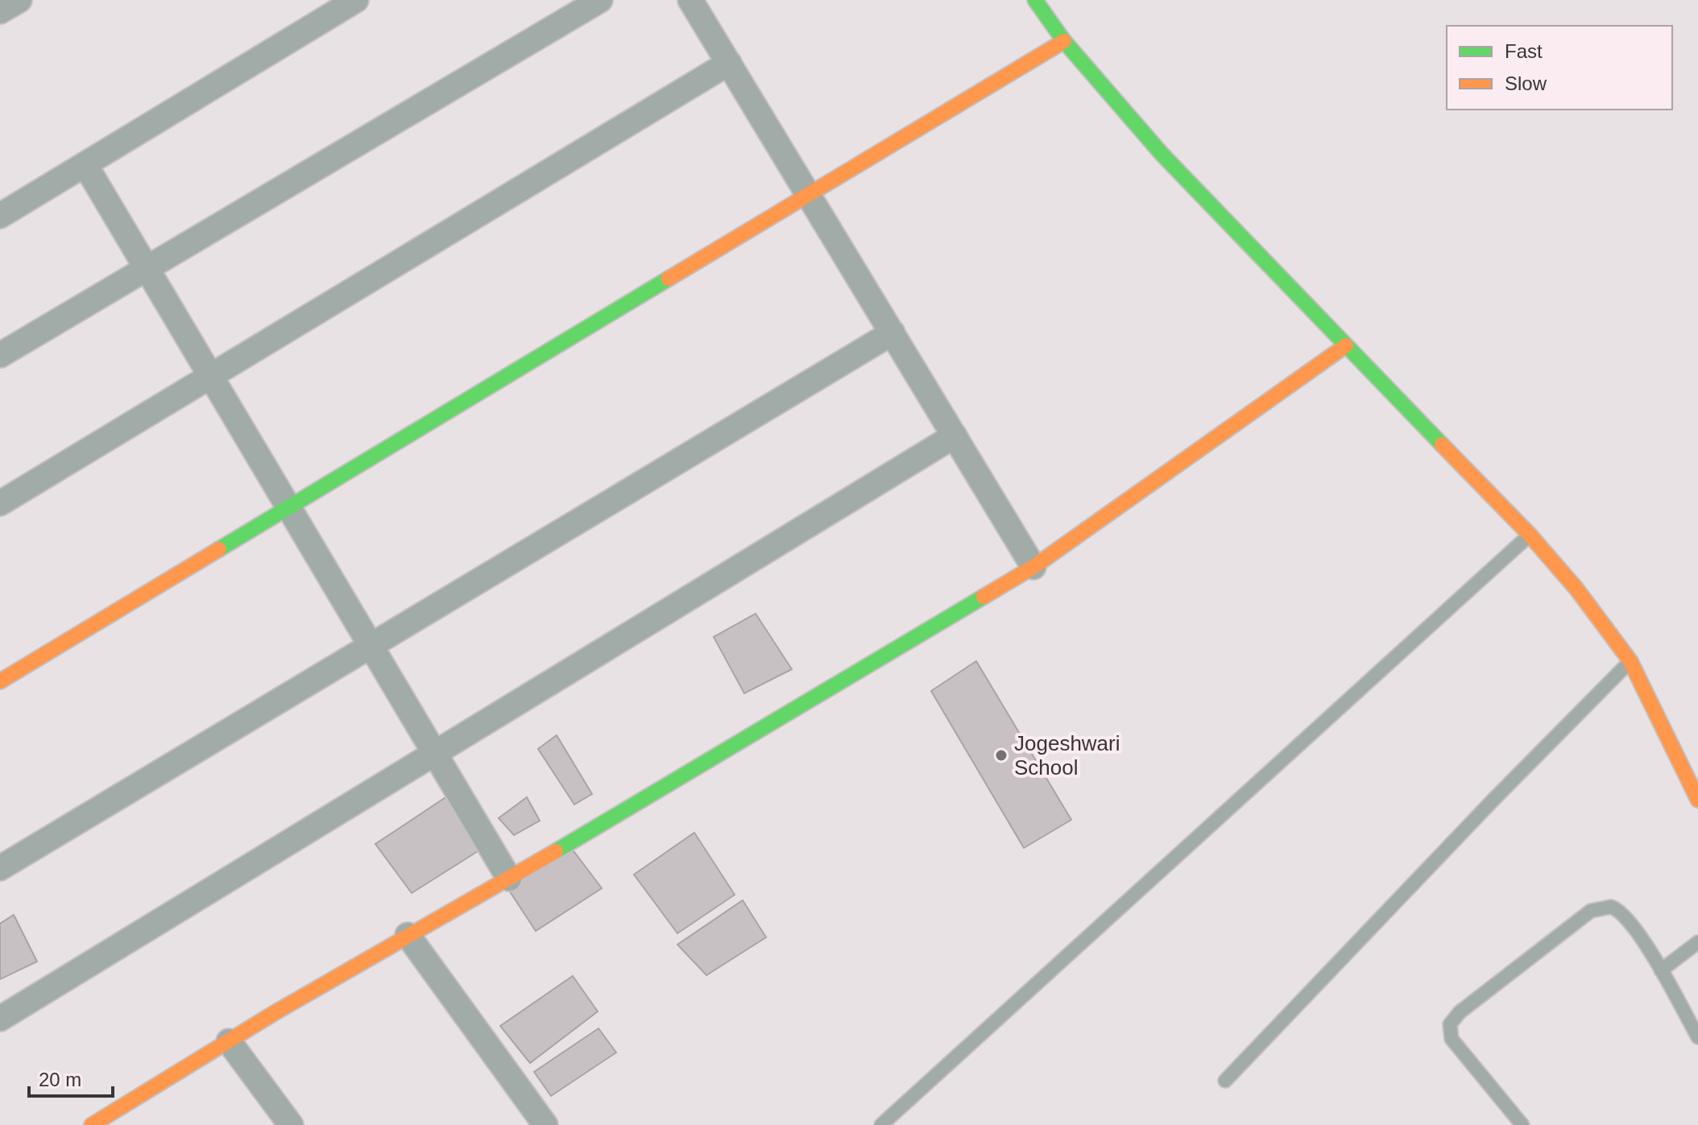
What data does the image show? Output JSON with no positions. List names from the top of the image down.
{
  "places": ["Jogeshwari School"],
  "legend": ["Fast", "Slow"],
  "scale_bar": "20 m"
}
